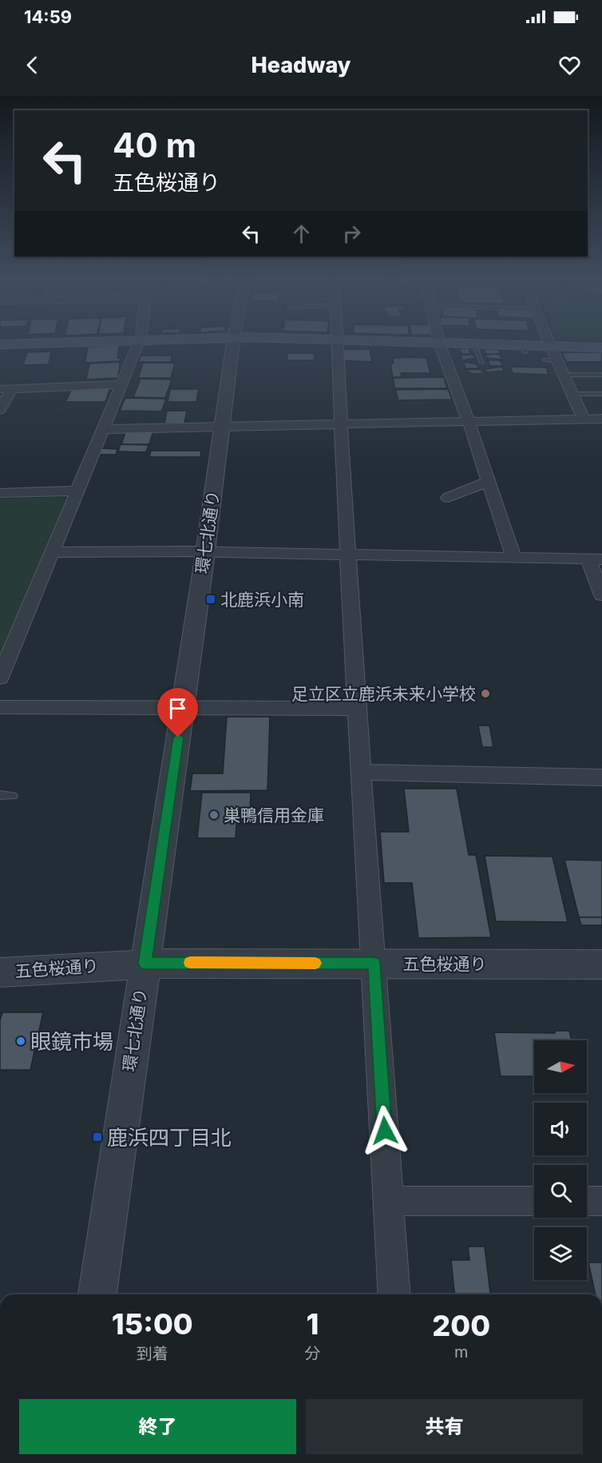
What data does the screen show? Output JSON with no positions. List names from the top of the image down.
{
  "streets": {
    "street": ["環七北通り", "五色桜通り"]
  },
  "crossings": [
    ["環七北通り", "五色桜通り"]
  ],
  "places": {
    "transit": ["北鹿浜小南", "鹿浜四丁目北"],
    "other": ["足立区立鹿浜未来小学校", "巣鴨信用金庫", "眼鏡市場"]
  },
  "north": "right",
  "page": {
    "status": "14:59",
    "header": "Headway",
    "turn": ["40 m", "五色桜通り"],
    "eta": [
      "15:00",
      "到着",
      "1",
      "分",
      "200",
      "m"
    ],
    "buttons": ["終了", "共有"]
  }
}
